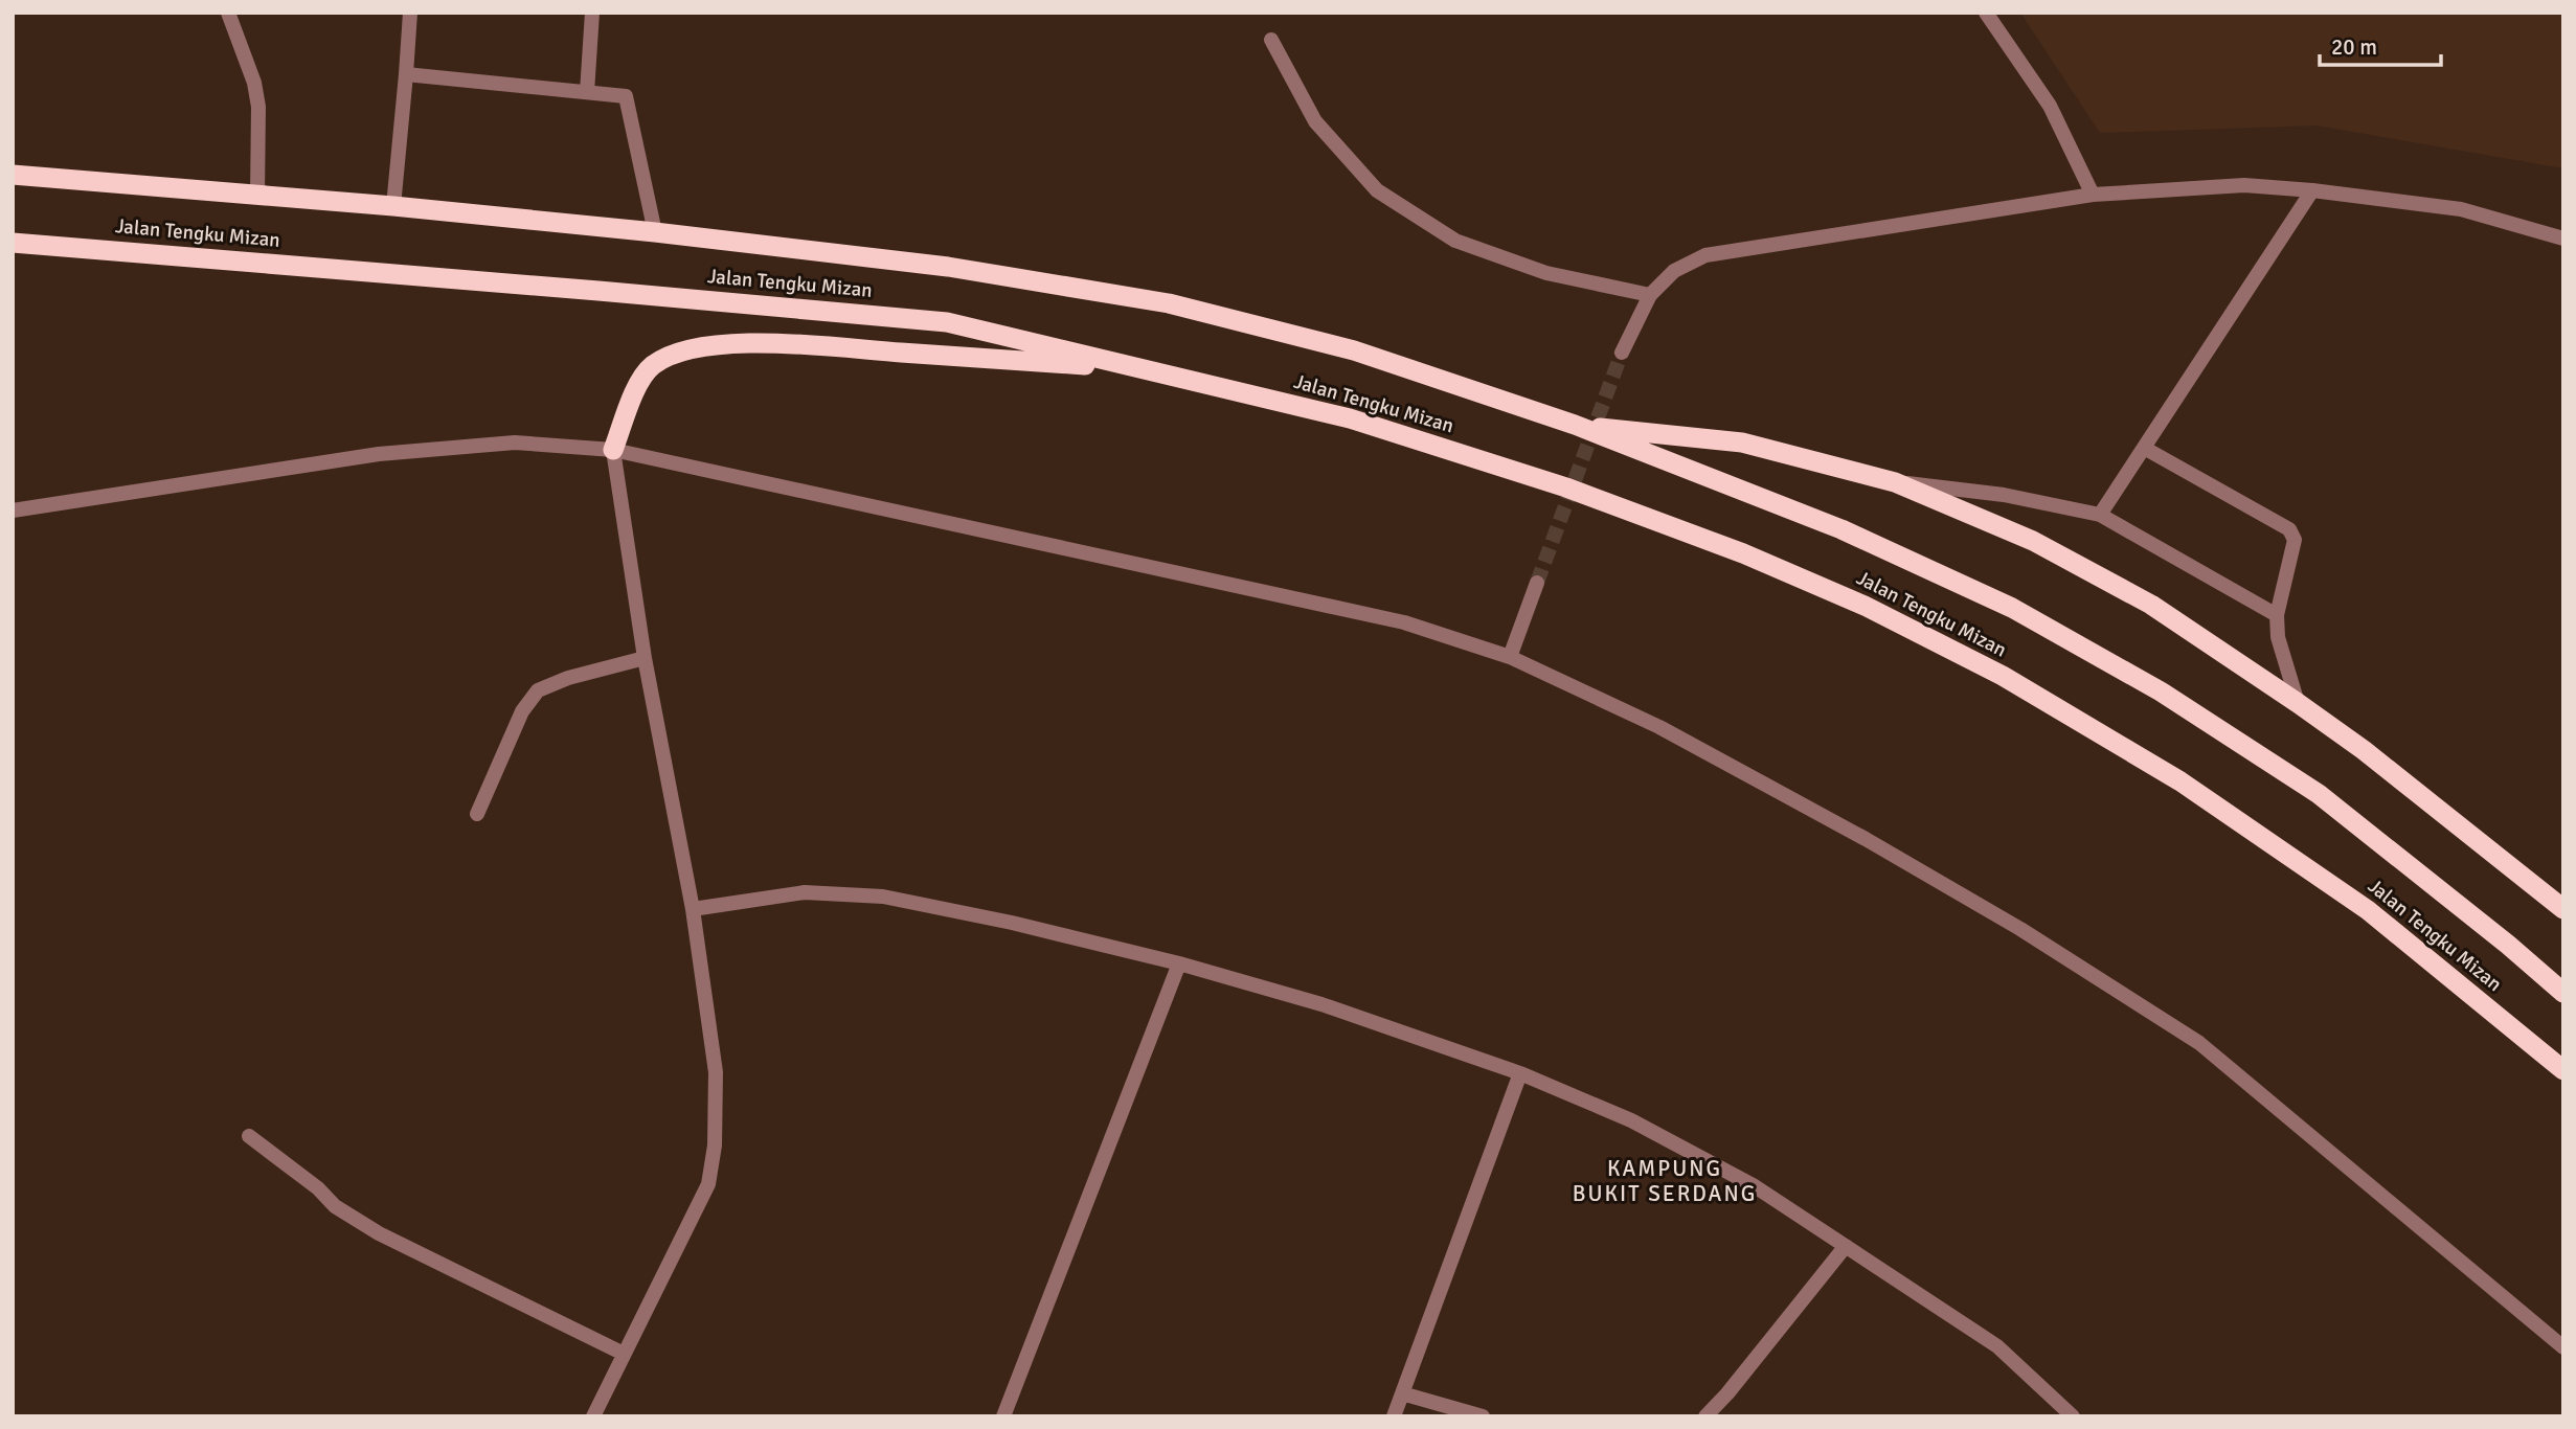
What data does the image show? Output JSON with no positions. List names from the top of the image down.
{
  "streets": {
    "highway": ["Jalan Tengku Mizan"]
  },
  "districts": ["KAMPUNG BUKIT SERDANG"],
  "scale_bar": "20 m"
}
